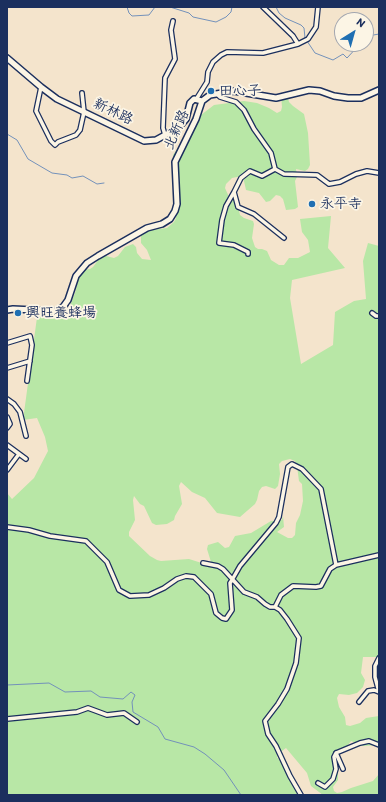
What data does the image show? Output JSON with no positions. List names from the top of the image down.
{
  "streets": {
    "main road": ["新林路", "北新路"]
  },
  "crossings": [
    ["新林路", "北新路"]
  ],
  "places": ["田心子", "永平寺", "興旺養蜂場"],
  "north": "top right"
}
